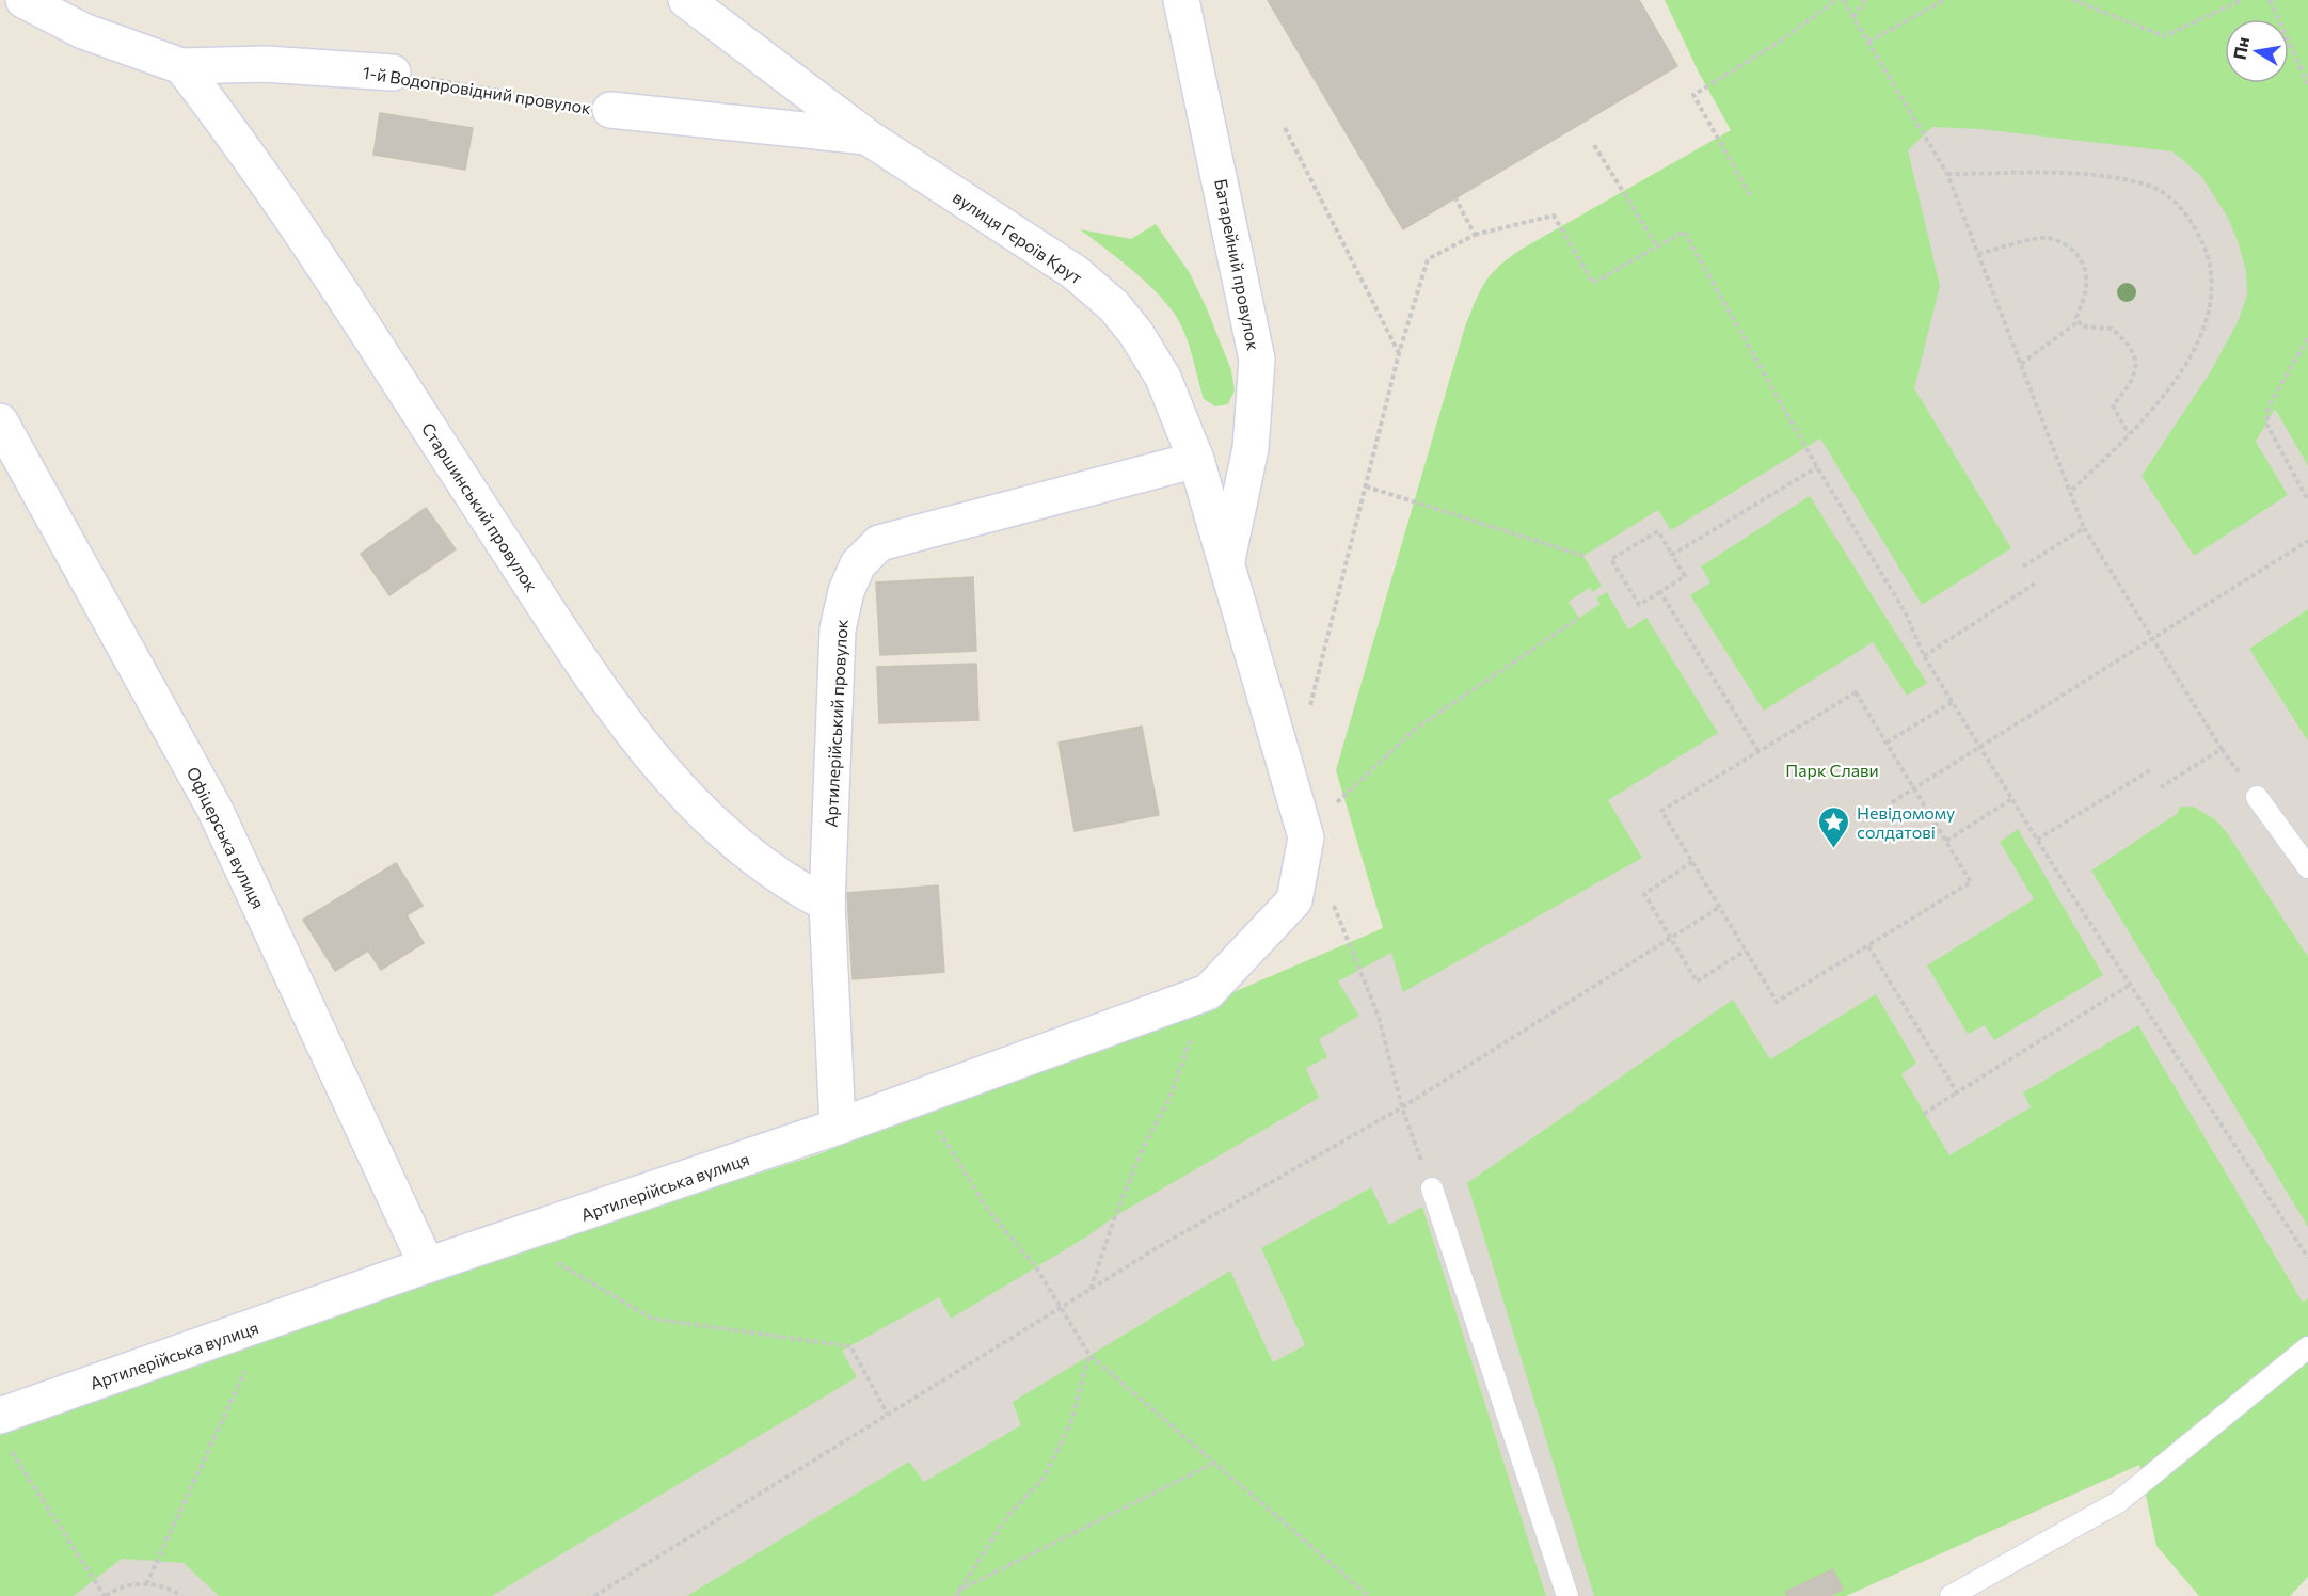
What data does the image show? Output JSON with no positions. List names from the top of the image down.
{
  "streets": {
    "street": [
      "1-й Водопровідний провулок",
      "вулиця Героїв Крут",
      "Батарейний провулок",
      "Старшинський провулок",
      "Артилерійський провулок",
      "Офіцерська вулиця",
      "Артилерійська вулиця"
    ]
  },
  "crossings": [
    ["1-й Водопровідний провулок", "вулиця Героїв Крут"],
    ["1-й Водопровідний провулок", "Старшинський провулок"],
    ["вулиця Героїв Крут", "Батарейний провулок"],
    ["вулиця Героїв Крут", "Артилерійський провулок"],
    ["вулиця Героїв Крут", "Артилерійська вулиця"],
    ["Старшинський провулок", "Артилерійський провулок"],
    ["Артилерійський провулок", "Артилерійська вулиця"],
    ["Офіцерська вулиця", "Артилерійська вулиця"]
  ],
  "parks": ["Парк Слави"],
  "places": {
    "place": ["Невідомому солдатові"]
  },
  "north": "left"
}
